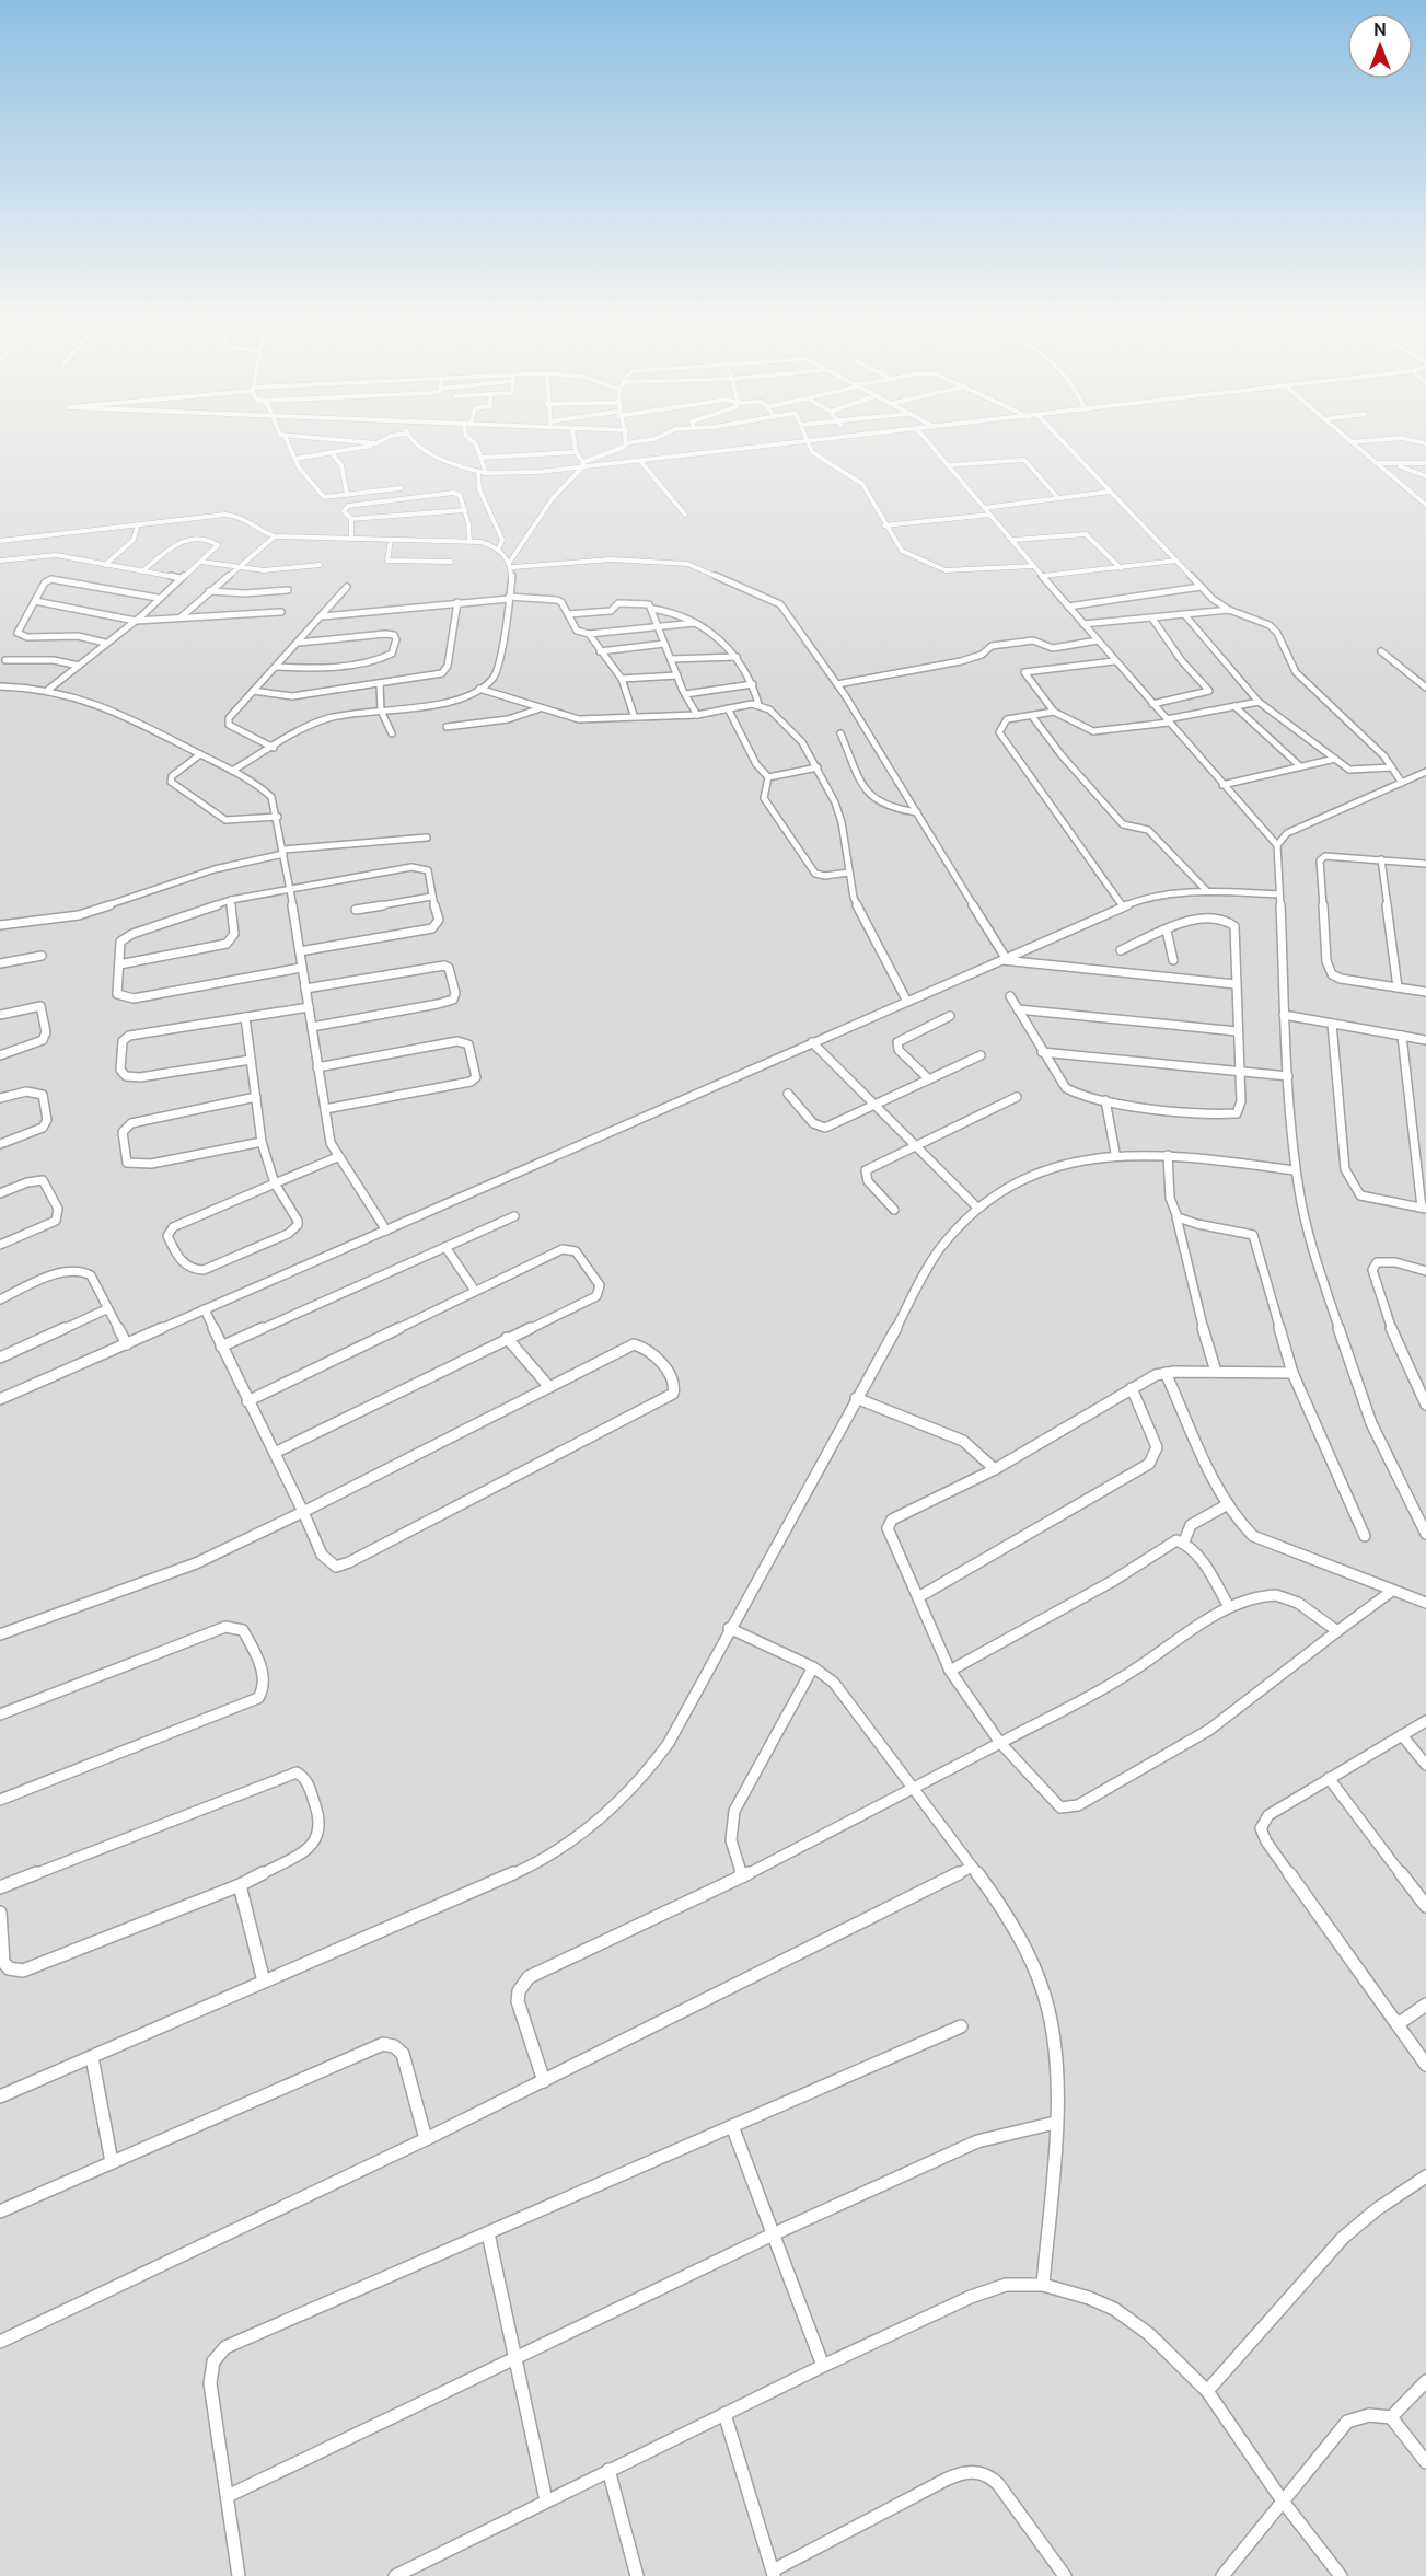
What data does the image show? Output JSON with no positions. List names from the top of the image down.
{
  "north": "top"
}
